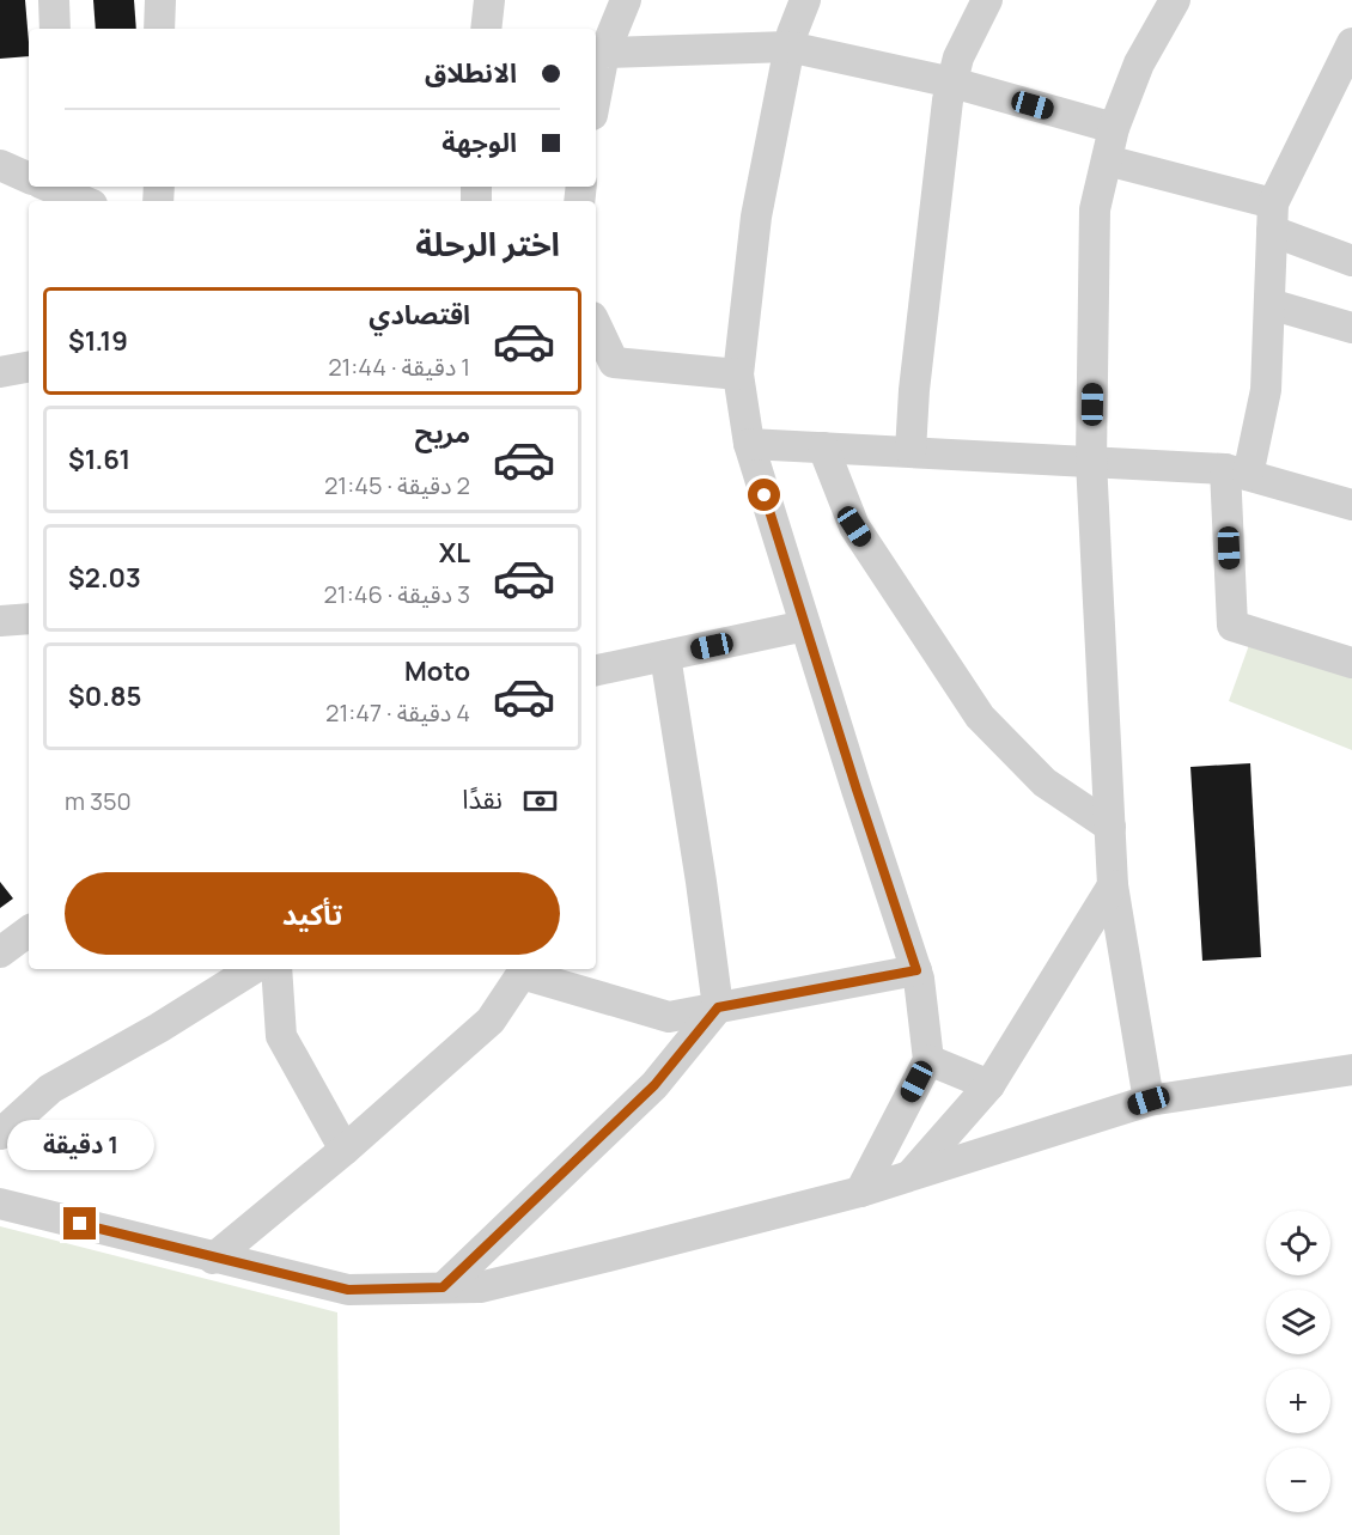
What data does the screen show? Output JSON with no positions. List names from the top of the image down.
{
  "page": {
    "banner": ["الانطلاق", "الوجهة"],
    "heading": "اختر الرحلة",
    "list": [
      {
        "name": "اقتصادي",
        "note": "1 دقيقة · 21:44",
        "value": "$1.19"
      },
      {
        "name": "مريح",
        "note": "2 دقيقة · 21:45",
        "value": "$1.61"
      },
      {
        "name": "XL",
        "note": "3 دقيقة · 21:46",
        "value": "$2.03"
      },
      {
        "name": "Moto",
        "note": "4 دقيقة · 21:47",
        "value": "$0.85"
      }
    ],
    "pay": ["نقدًا", "350 m"],
    "buttons": "تأكيد",
    "bubble": "1 دقيقة",
    "map_buttons": ["+", "−"]
  }
}
